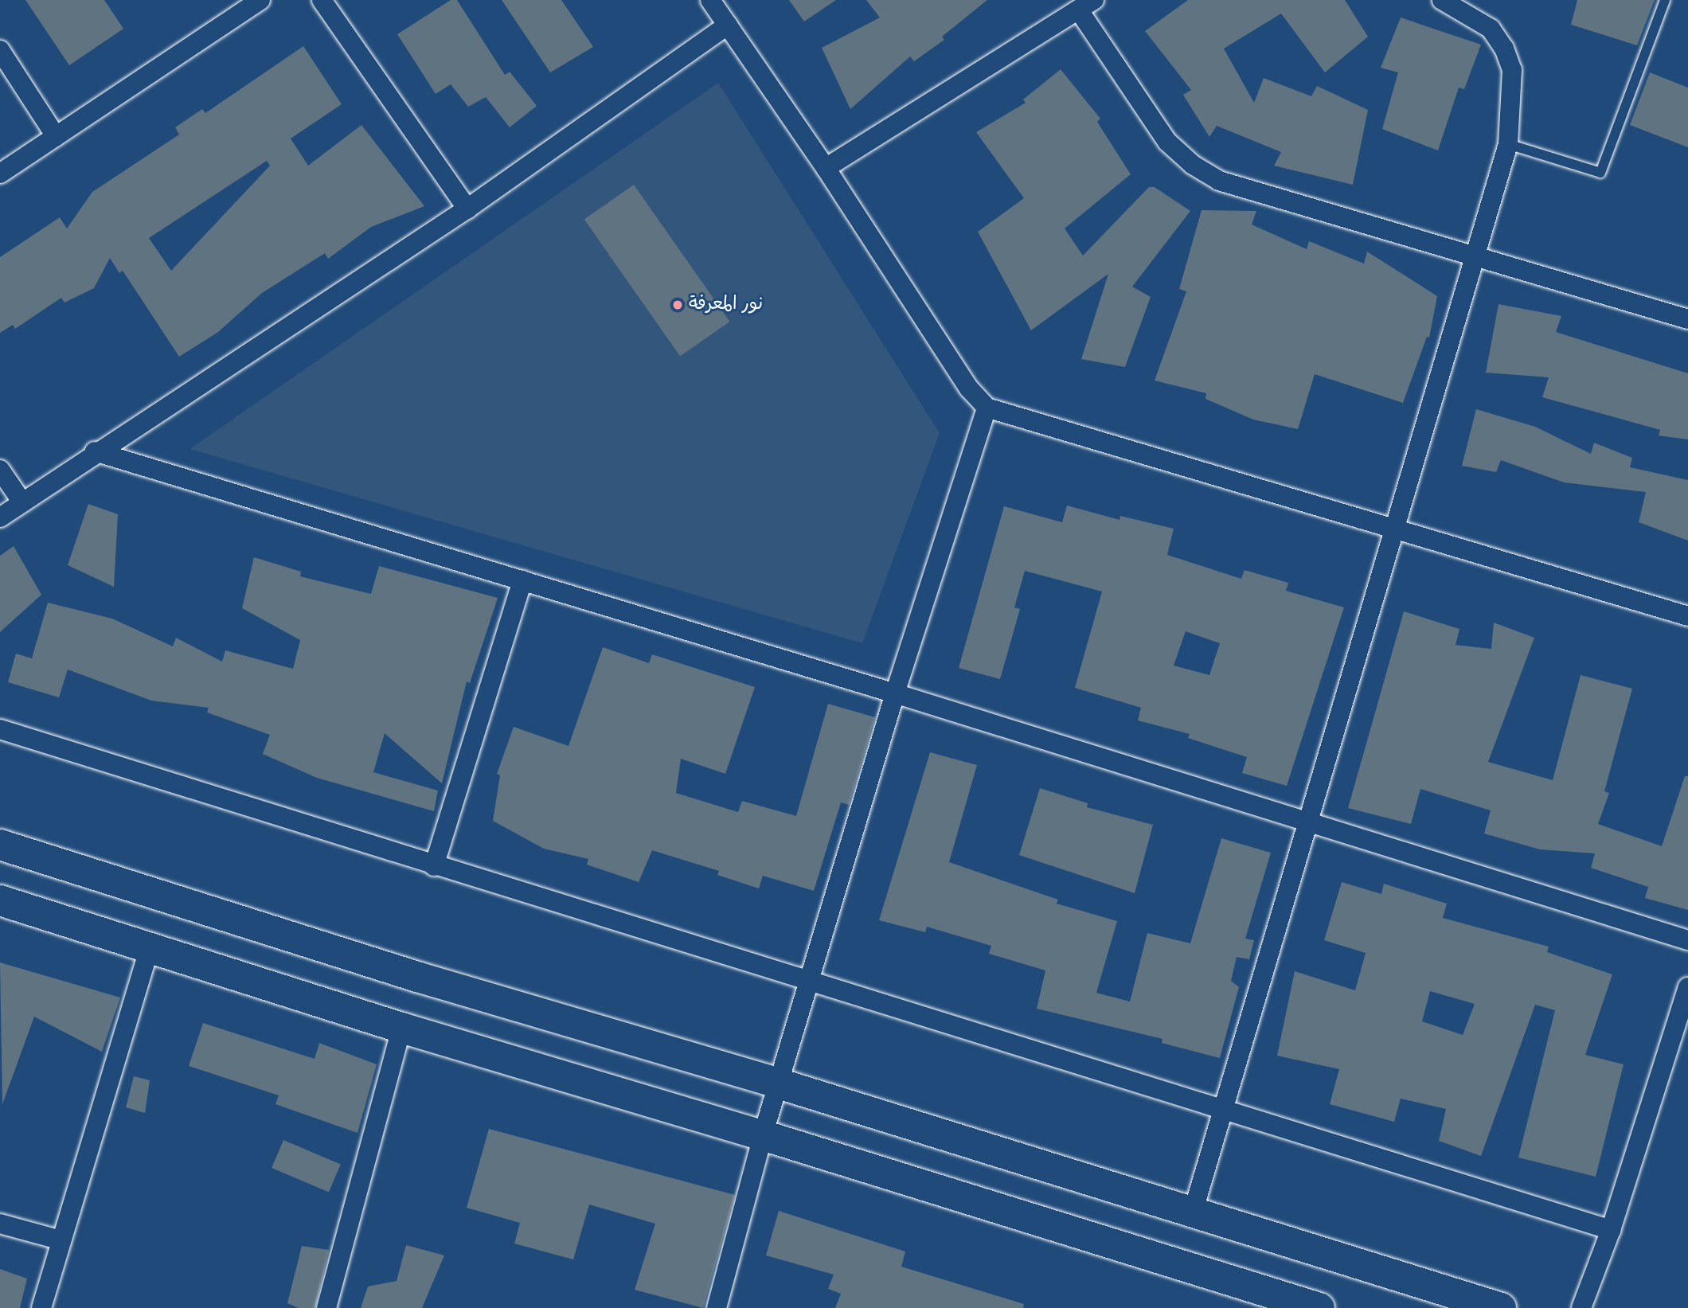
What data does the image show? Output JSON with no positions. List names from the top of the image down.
{
  "places": ["نور المعرفة"]
}
